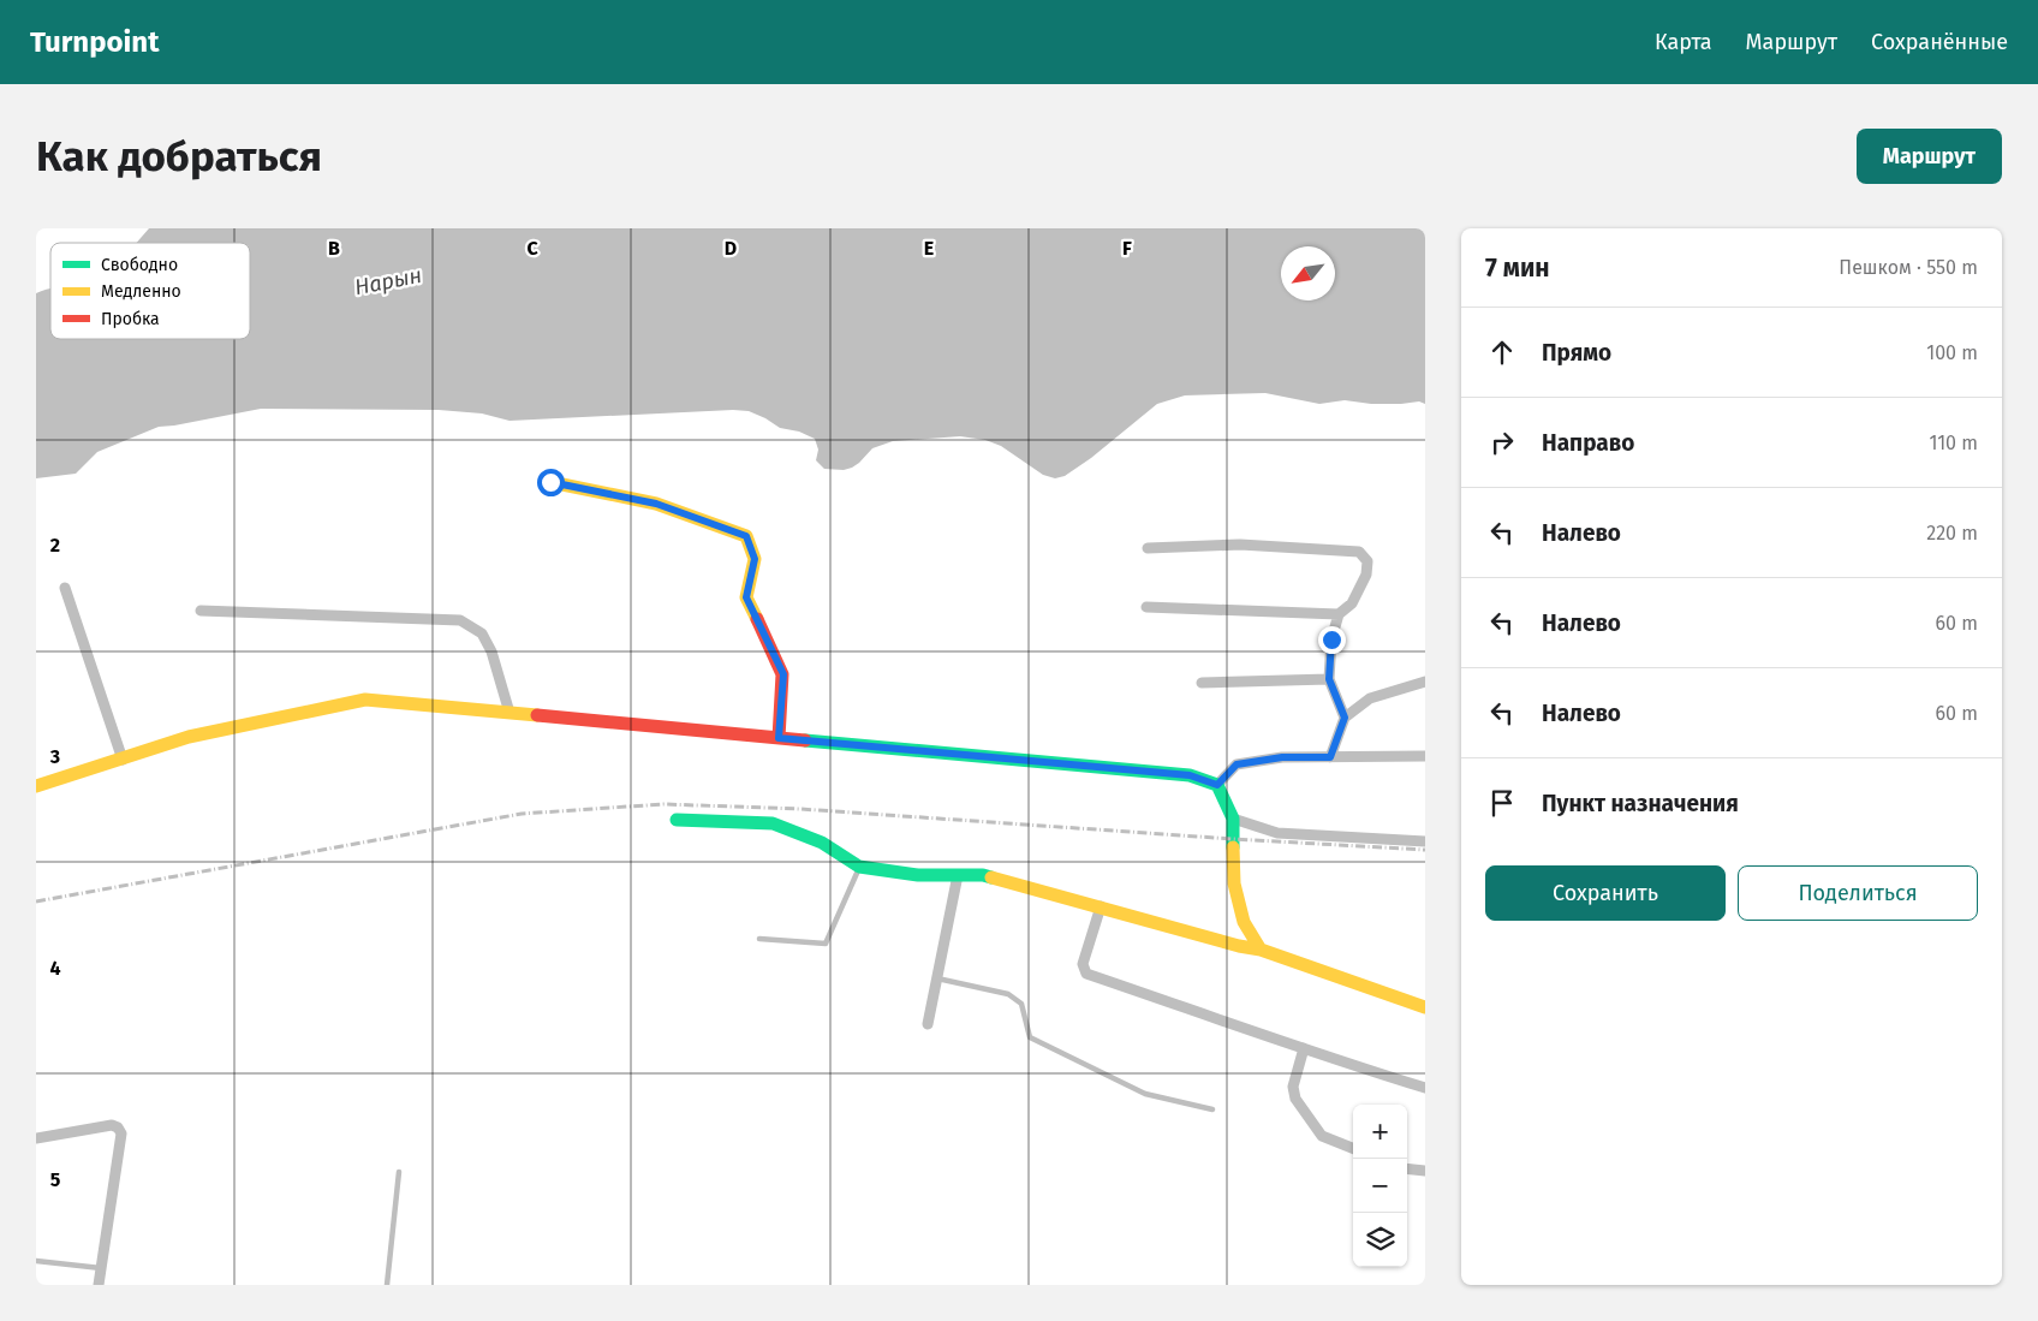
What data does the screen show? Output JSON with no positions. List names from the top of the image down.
{
  "water": ["Нарын"],
  "legend": ["Свободно", "Медленно", "Пробка"],
  "north": "bottom left",
  "page": {
    "header": "Turnpoint",
    "nav": ["Карта", "Маршрут", "Сохранённые"],
    "buttons": [
      "Маршрут",
      ["Сохранить", "Поделиться"]
    ],
    "title": "Как добраться",
    "heading": ["7 мин", "Пешком · 550 m"],
    "list": [
      ["Прямо", "100 m"],
      ["Направо", "110 m"],
      ["Налево", "220 m"],
      ["Налево", "60 m"],
      ["Налево", "60 m"],
      "Пункт назначения"
    ],
    "map_buttons": ["+", "−"]
  },
  "grid": {
    "columns": [
      "B",
      "C",
      "D",
      "E",
      "F"
    ],
    "rows": [
      "2",
      "3",
      "4",
      "5"
    ]
  }
}
